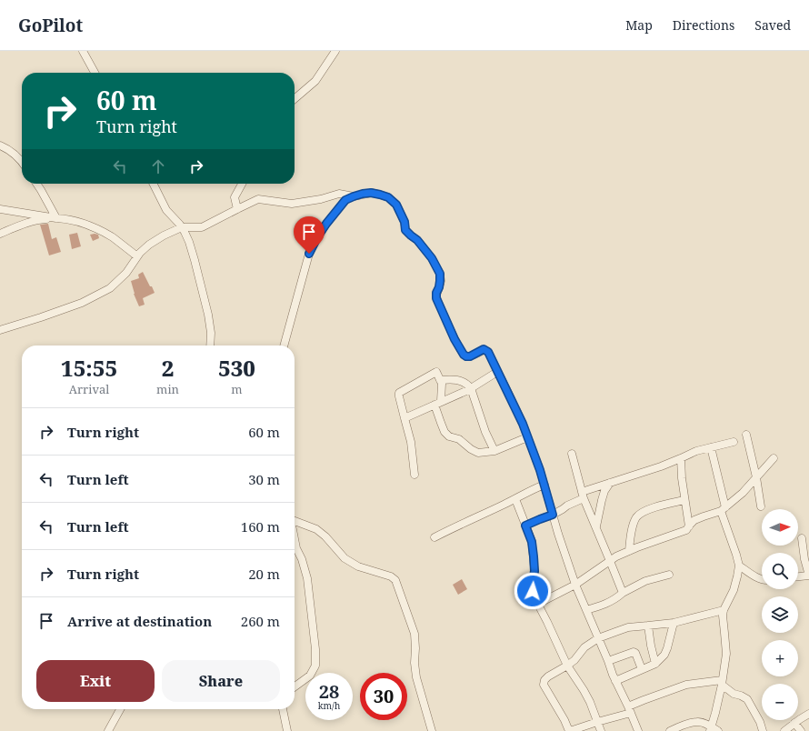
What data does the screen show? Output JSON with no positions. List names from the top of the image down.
{
  "north": "right",
  "page": {
    "header": "GoPilot",
    "nav": ["Map", "Directions", "Saved"],
    "turn": ["60 m", "Turn right"],
    "eta": [
      "15:55",
      "Arrival",
      "2",
      "min",
      "530",
      "m"
    ],
    "list": [
      {
        "name": "Turn right",
        "value": "60 m"
      },
      {
        "name": "Turn left",
        "value": "30 m"
      },
      {
        "name": "Turn left",
        "value": "160 m"
      },
      {
        "name": "Turn right",
        "value": "20 m"
      },
      {
        "name": "Arrive at destination",
        "value": "260 m"
      }
    ],
    "map_buttons": ["+", "−"],
    "buttons": ["Exit", "Share"],
    "speed": "28 km/h",
    "limit": "30"
  }
}
